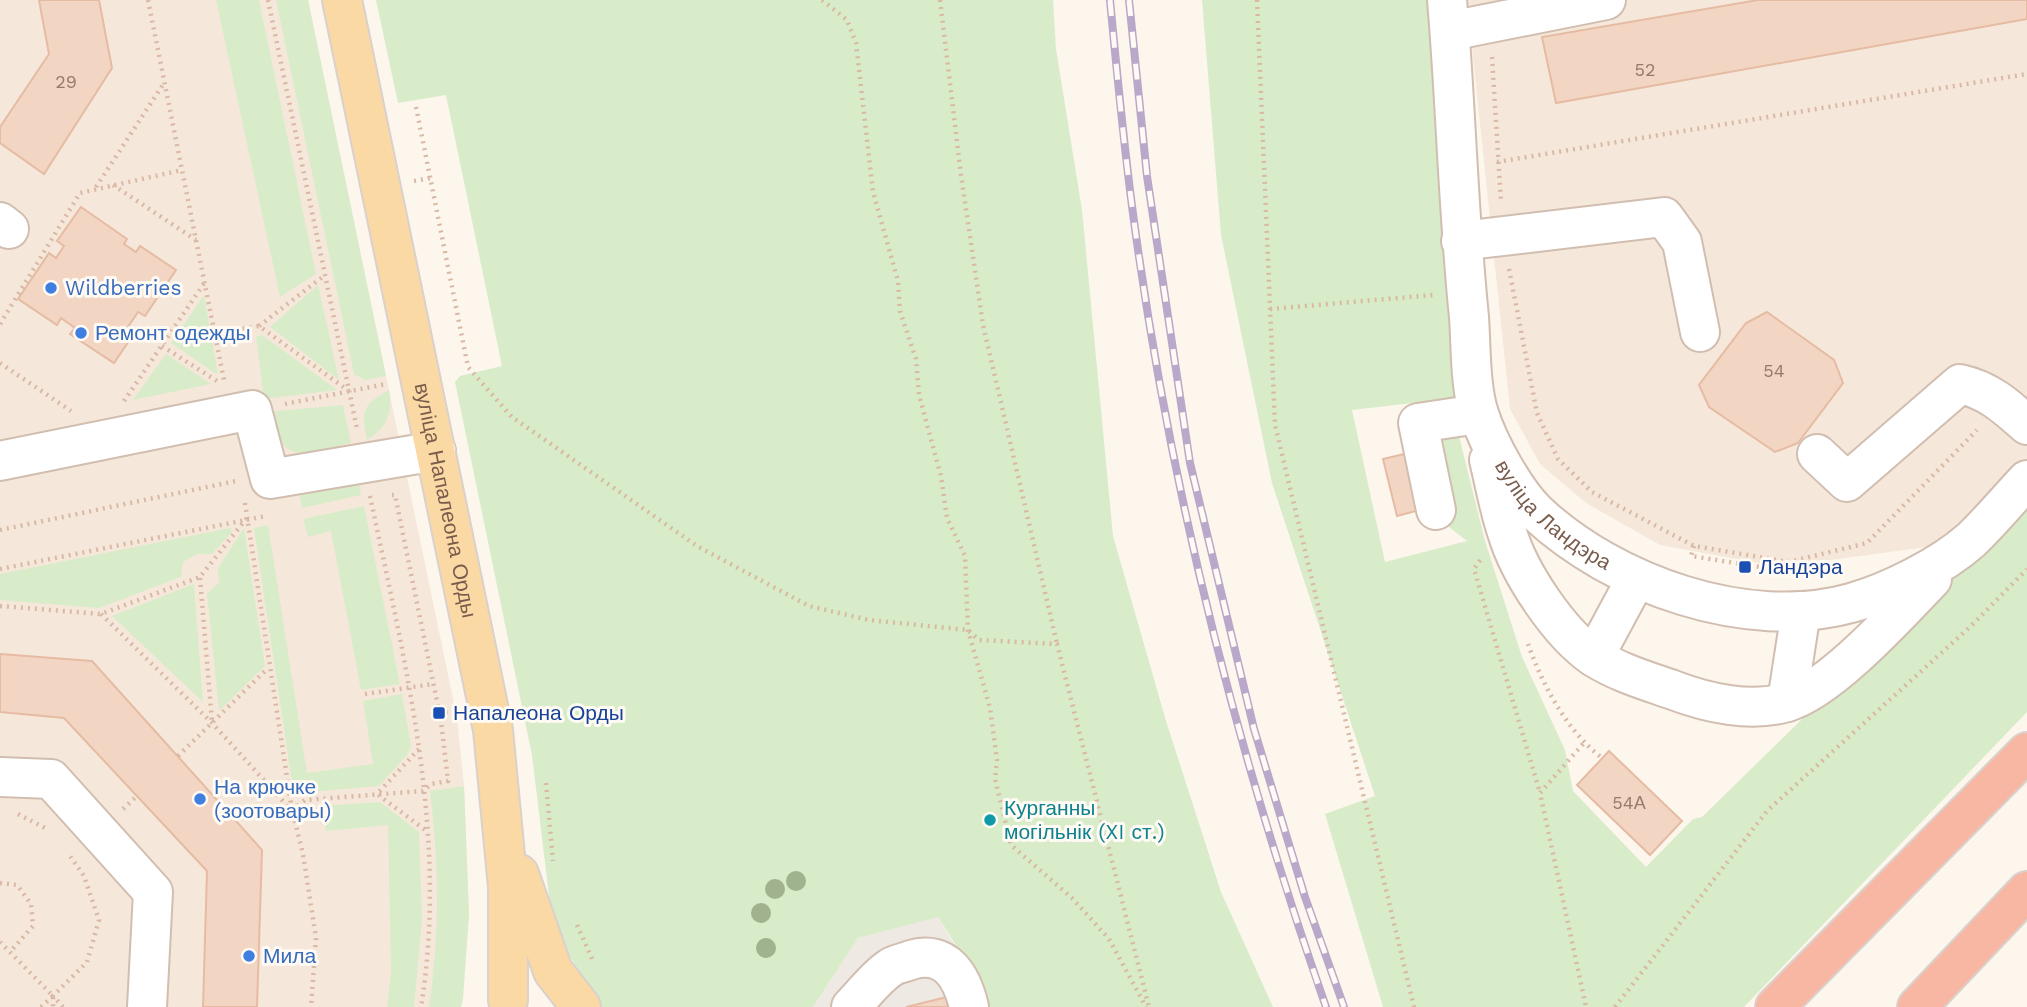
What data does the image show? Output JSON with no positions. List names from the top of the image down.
{
  "streets": {
    "main road": ["вуліца Напалеона Орды"],
    "street": ["вуліца Ландэра"]
  },
  "places": {
    "other": [
      "Wildberries",
      "Ремонт одежды",
      "На крючке (зоотовары)",
      "Курганны могільнік (XI ст.)",
      "Мила"
    ],
    "transit": ["Ландэра", "Напалеона Орды"]
  },
  "house_numbers": [
    "52",
    "29",
    "54",
    "54А"
  ]
}
